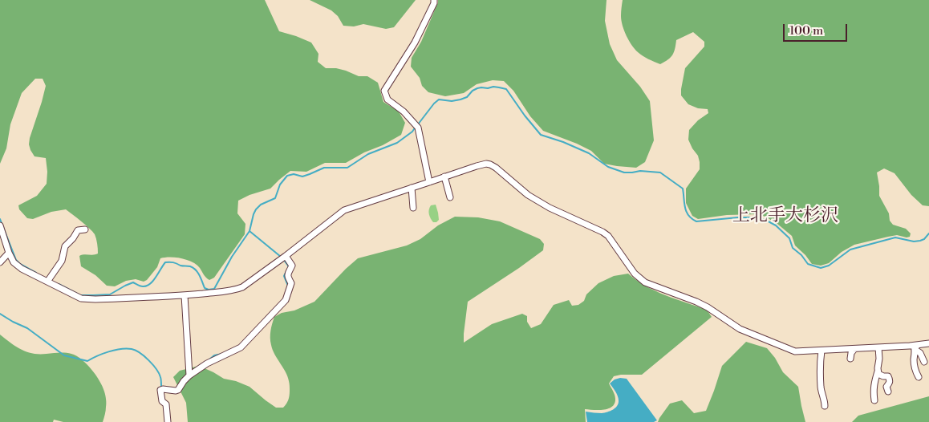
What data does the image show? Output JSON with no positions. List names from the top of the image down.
{
  "districts": ["上北手大杉沢"],
  "scale_bar": "100 m"
}
